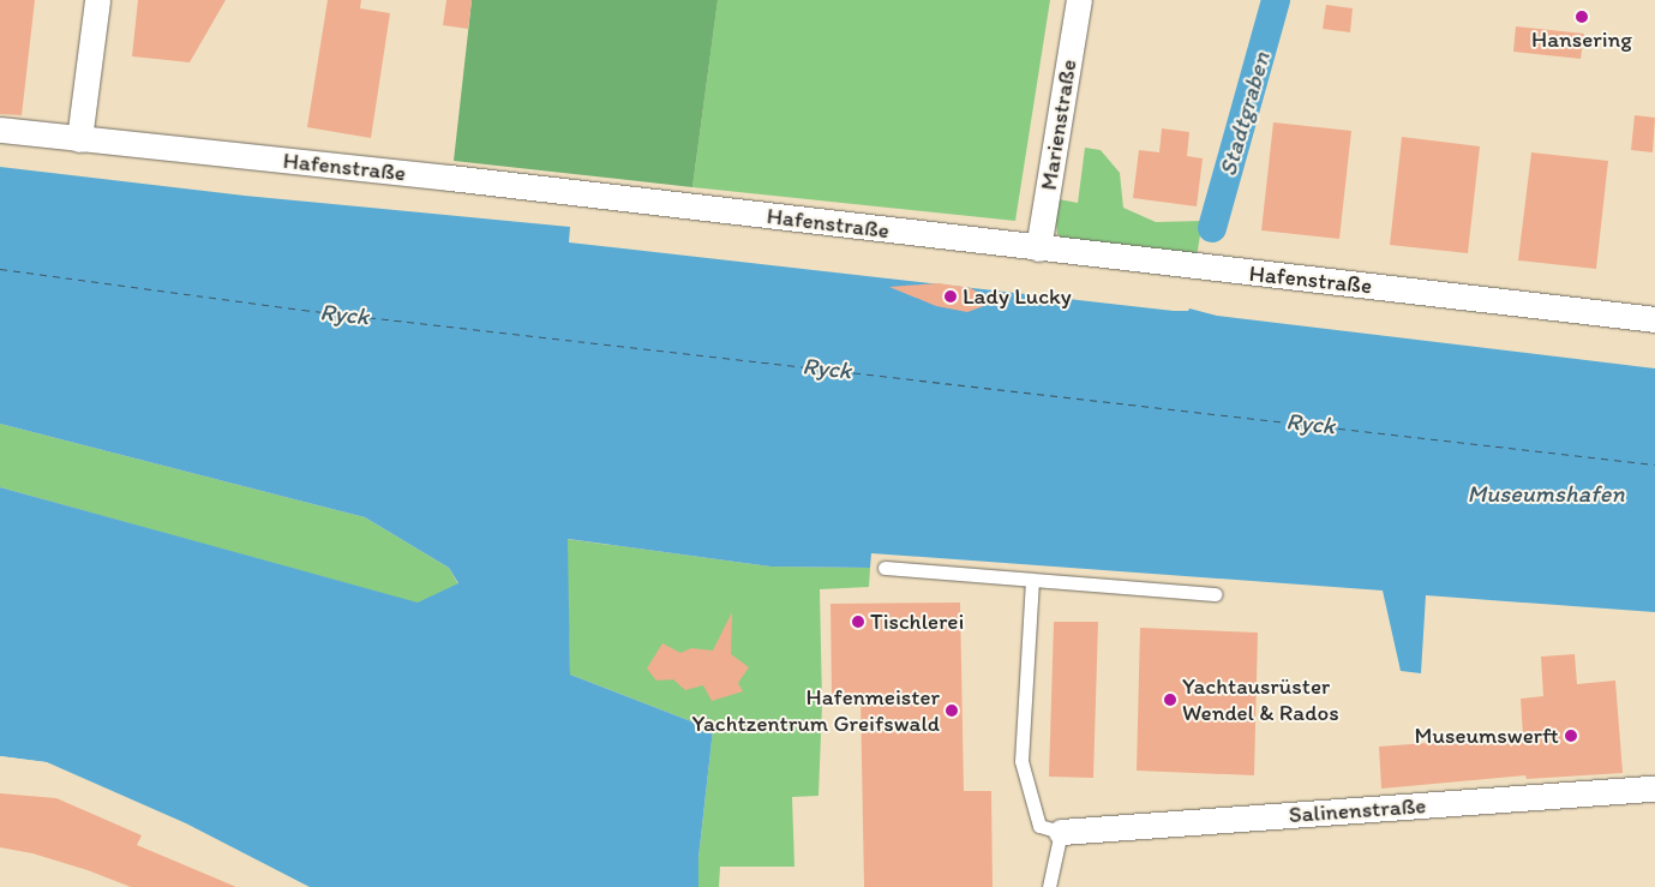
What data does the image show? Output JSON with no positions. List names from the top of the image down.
{
  "streets": {
    "street": ["Marienstraße", "Hafenstraße", "Salinenstraße"]
  },
  "crossings": [
    ["Marienstraße", "Hafenstraße"]
  ],
  "water": ["Stadtgraben", "Ryck", "Museumshafen"],
  "places": [
    "Hansering",
    "Lady Lucky",
    "Tischlerei",
    "Yachtausrüster Wendel & Rados",
    "Hafenmeister Yachtzentrum Greifswald",
    "Museumswerft"
  ]
}
